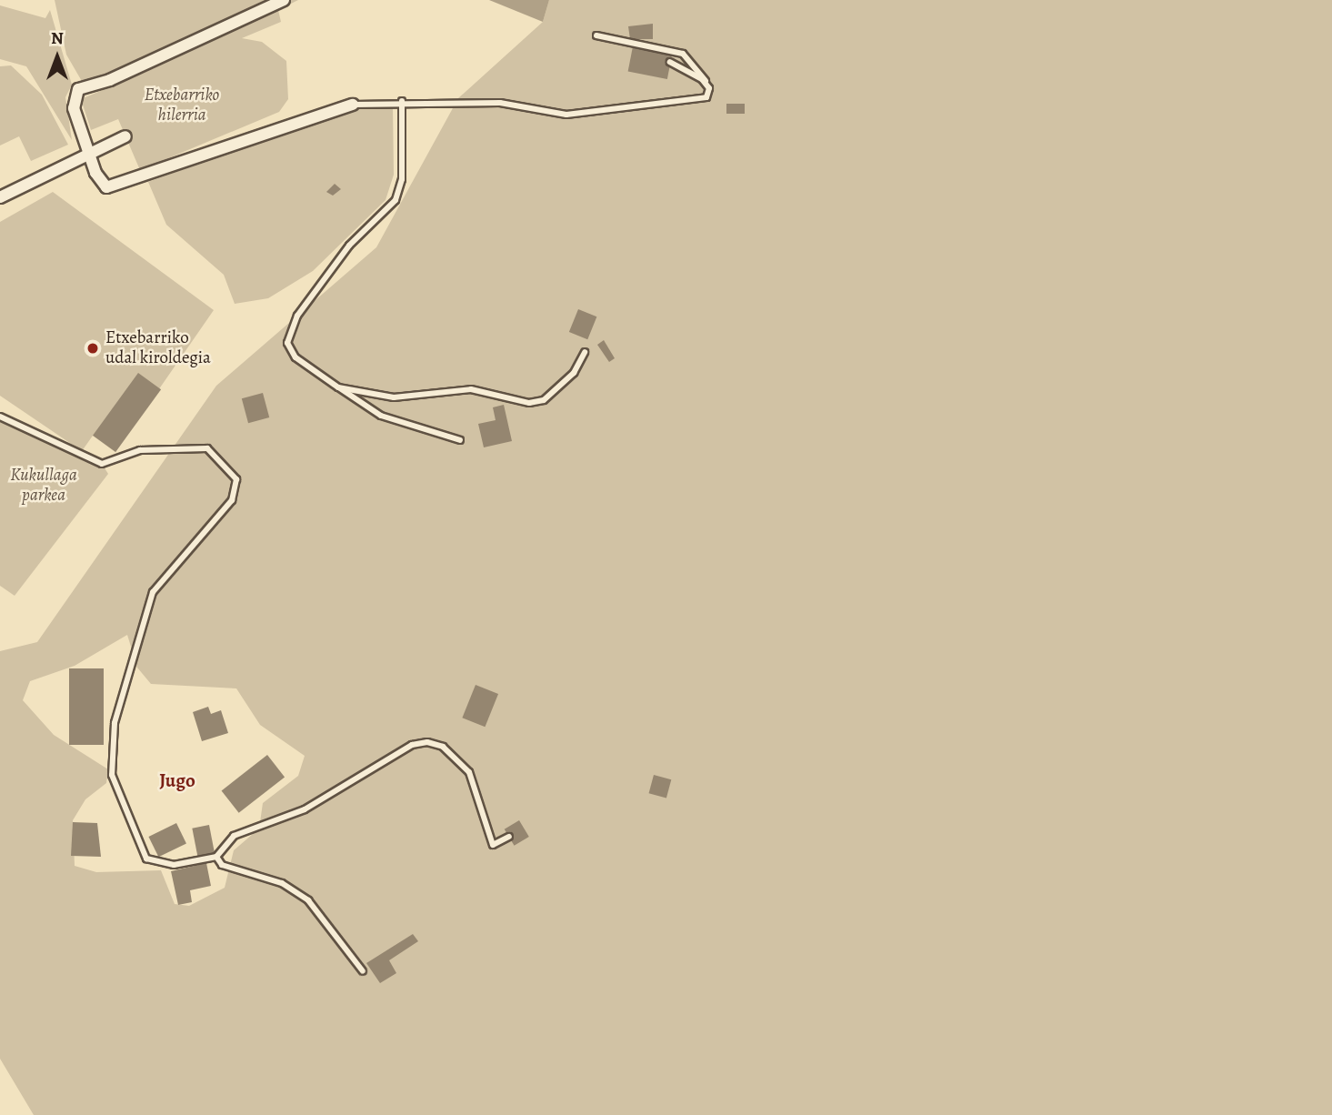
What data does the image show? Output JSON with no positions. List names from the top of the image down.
{
  "districts": ["Jugo"],
  "parks": ["Etxebarriko hilerria", "Kukullaga parkea"],
  "places": ["Etxebarriko udal kiroldegia"],
  "north": "top"
}
